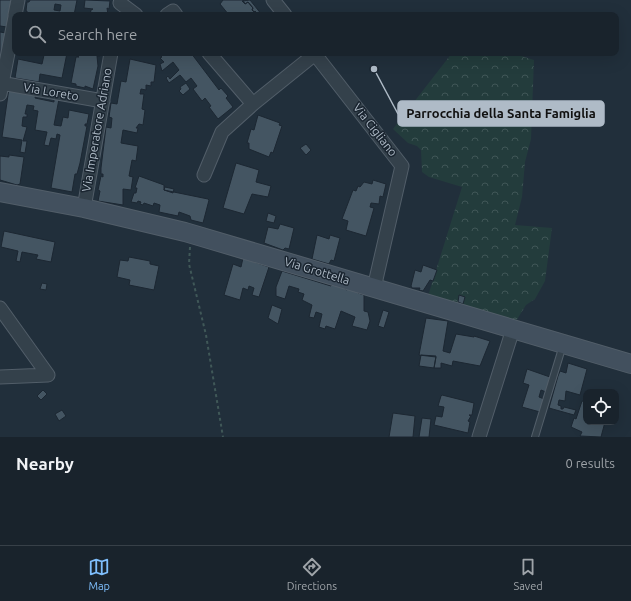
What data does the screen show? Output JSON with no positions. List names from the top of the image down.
{
  "streets": {
    "street": [
      "Via Loreto",
      "Via Imperatore Adriano",
      "Via Cigliano",
      "Via Grottella"
    ]
  },
  "crossings": [
    ["Via Loreto", "Via Imperatore Adriano"],
    ["Via Imperatore Adriano", "Via Grottella"],
    ["Via Cigliano", "Via Grottella"]
  ],
  "places": ["Parrocchia della Santa Famiglia"],
  "page": {
    "search": "Search here",
    "heading": ["Nearby", "0 results"],
    "nav": ["Map", "Directions", "Saved"]
  }
}
